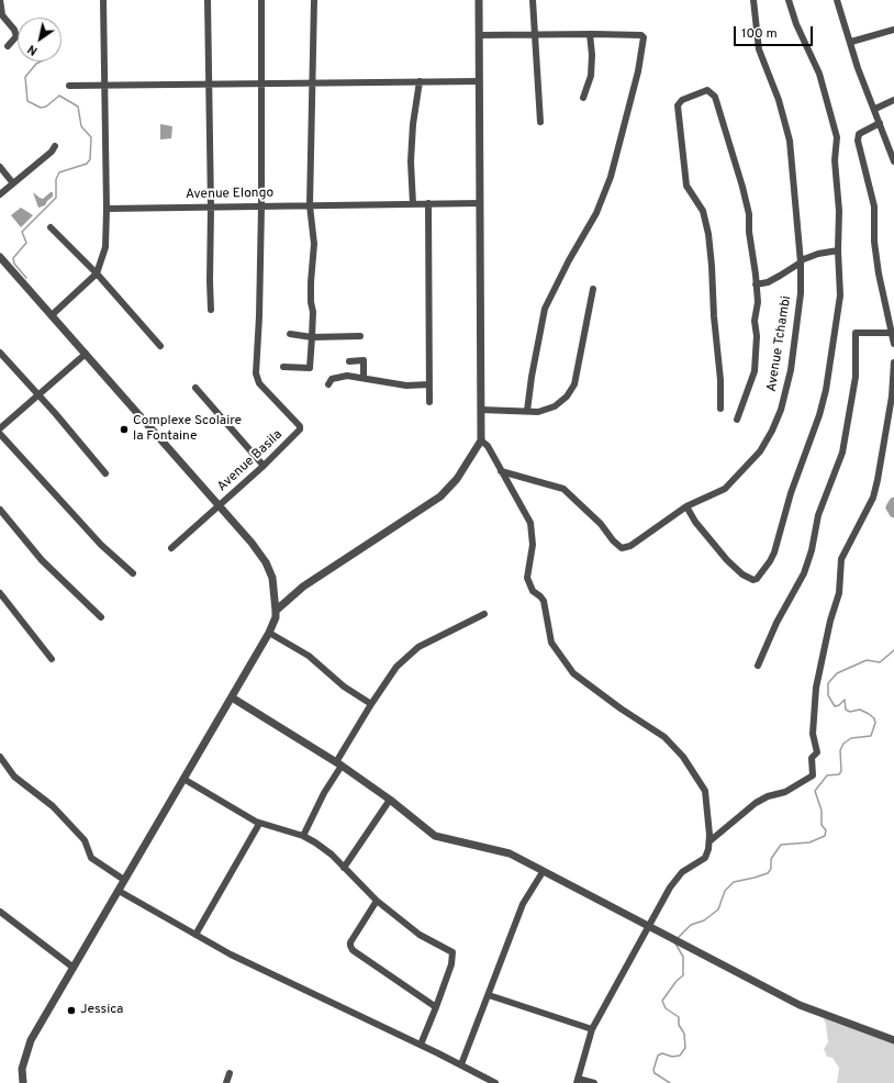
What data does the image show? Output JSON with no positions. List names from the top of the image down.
{
  "streets": {
    "street": ["Avenue Elongo", "Avenue Tchambi", "Avenue Basila"]
  },
  "crossings": [
    ["Avenue Elongo", "Avenue Basila"]
  ],
  "places": ["Complexe Scolaire la Fontaine", "Jessica"],
  "scale_bar": "100 m",
  "north": "bottom left"
}
